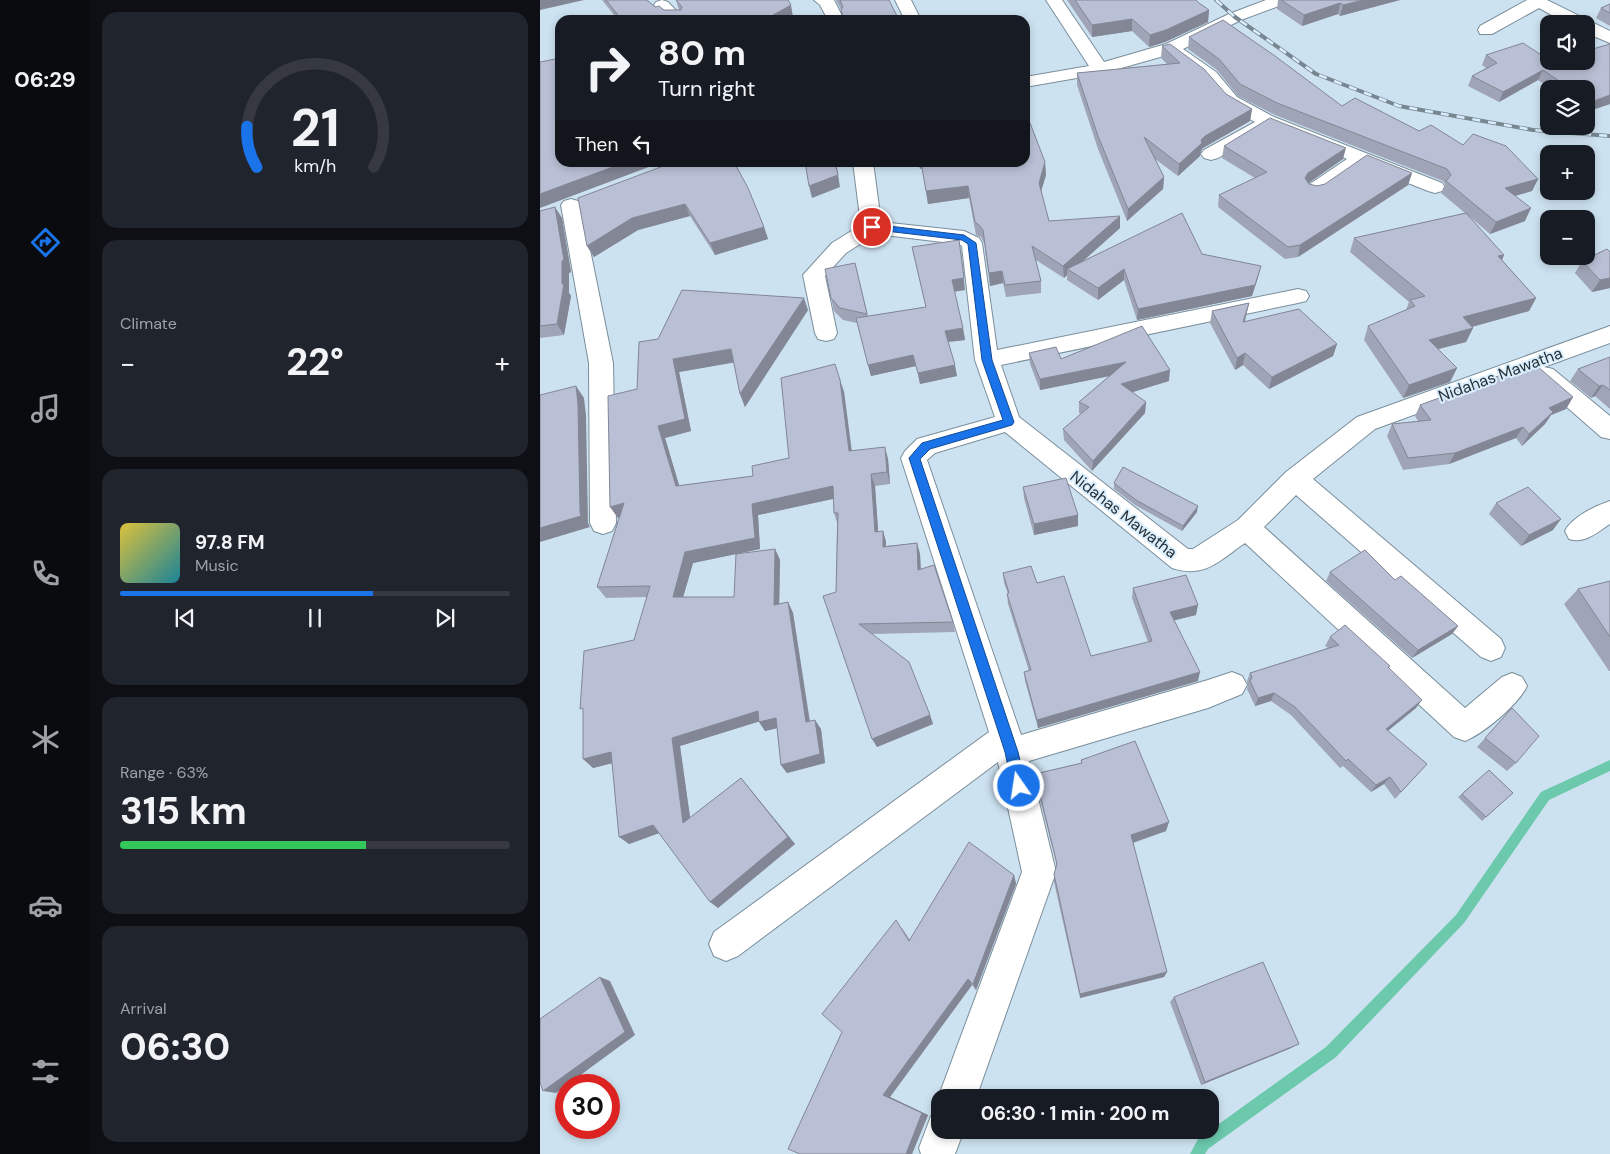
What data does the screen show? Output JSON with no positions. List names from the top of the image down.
{
  "streets": {
    "street": ["Nidahas Mawatha"]
  },
  "page": {
    "tabs": "06:29",
    "map_buttons": ["+", "−"],
    "turn": ["80 m", "Turn right"],
    "then": "Then",
    "tile": [
      "Climate",
      ["Range · 63%", "315 km"],
      ["Arrival", "06:30"]
    ],
    "heat": ["−", "22°", "+"],
    "song": ["97.8 FM", "Music"],
    "limit": "30",
    "trip": "06:30 · 1 min · 200 m",
    "gauge": ["21", "km/h"]
  }
}
